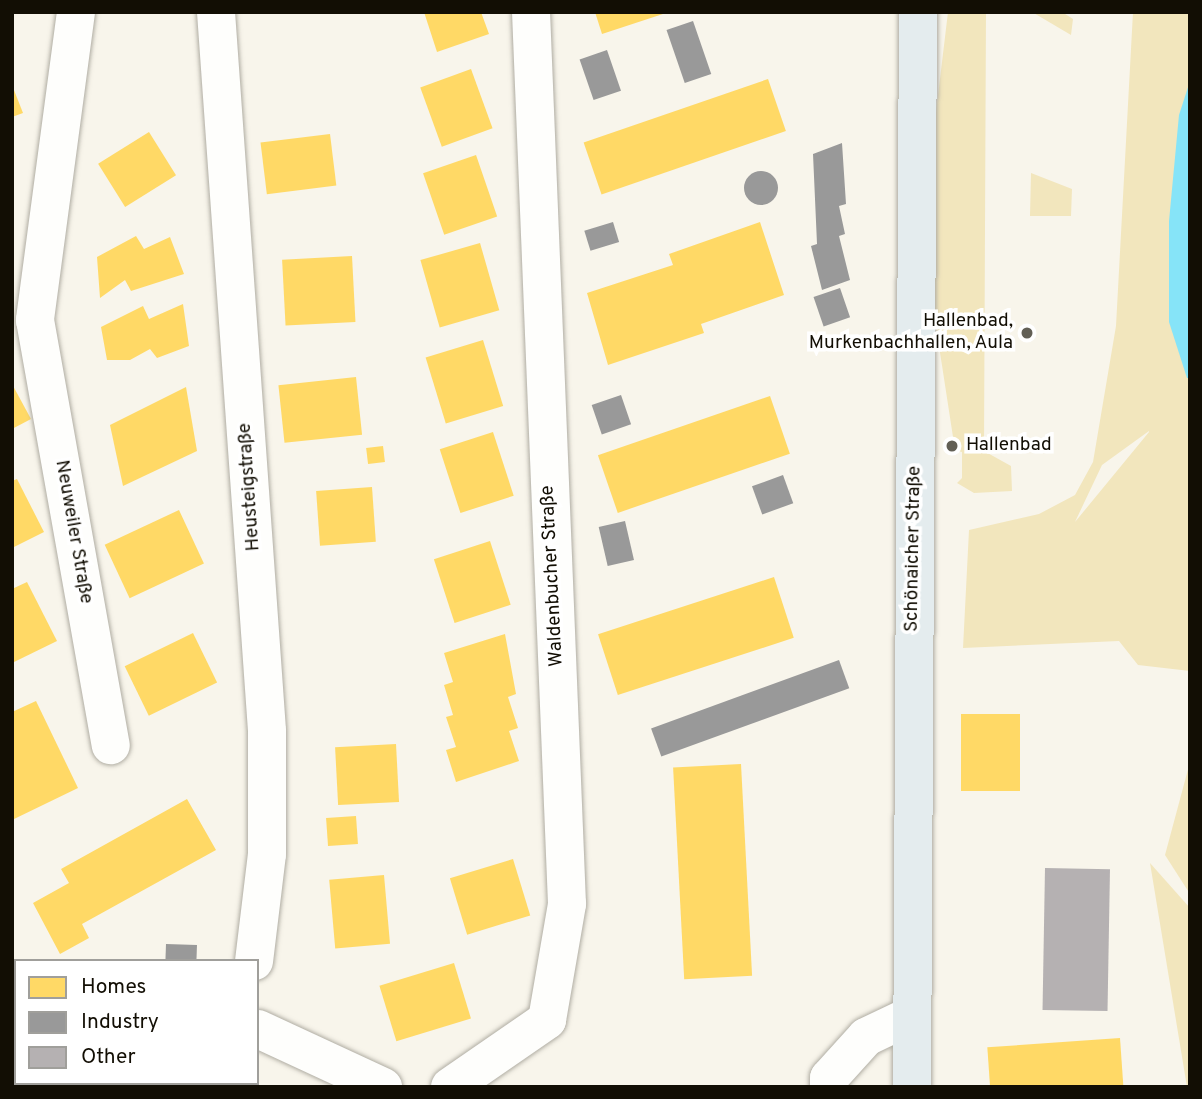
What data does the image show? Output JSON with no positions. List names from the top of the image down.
{
  "streets": {
    "main road": ["Schönaicher Straße"],
    "street": ["Heusteigstraße", "Neuweiler Straße", "Waldenbucher Straße"]
  },
  "places": ["Hallenbad, Murkenbachhallen, Aula", "Hallenbad"],
  "legend": ["Homes", "Industry", "Other"]
}
